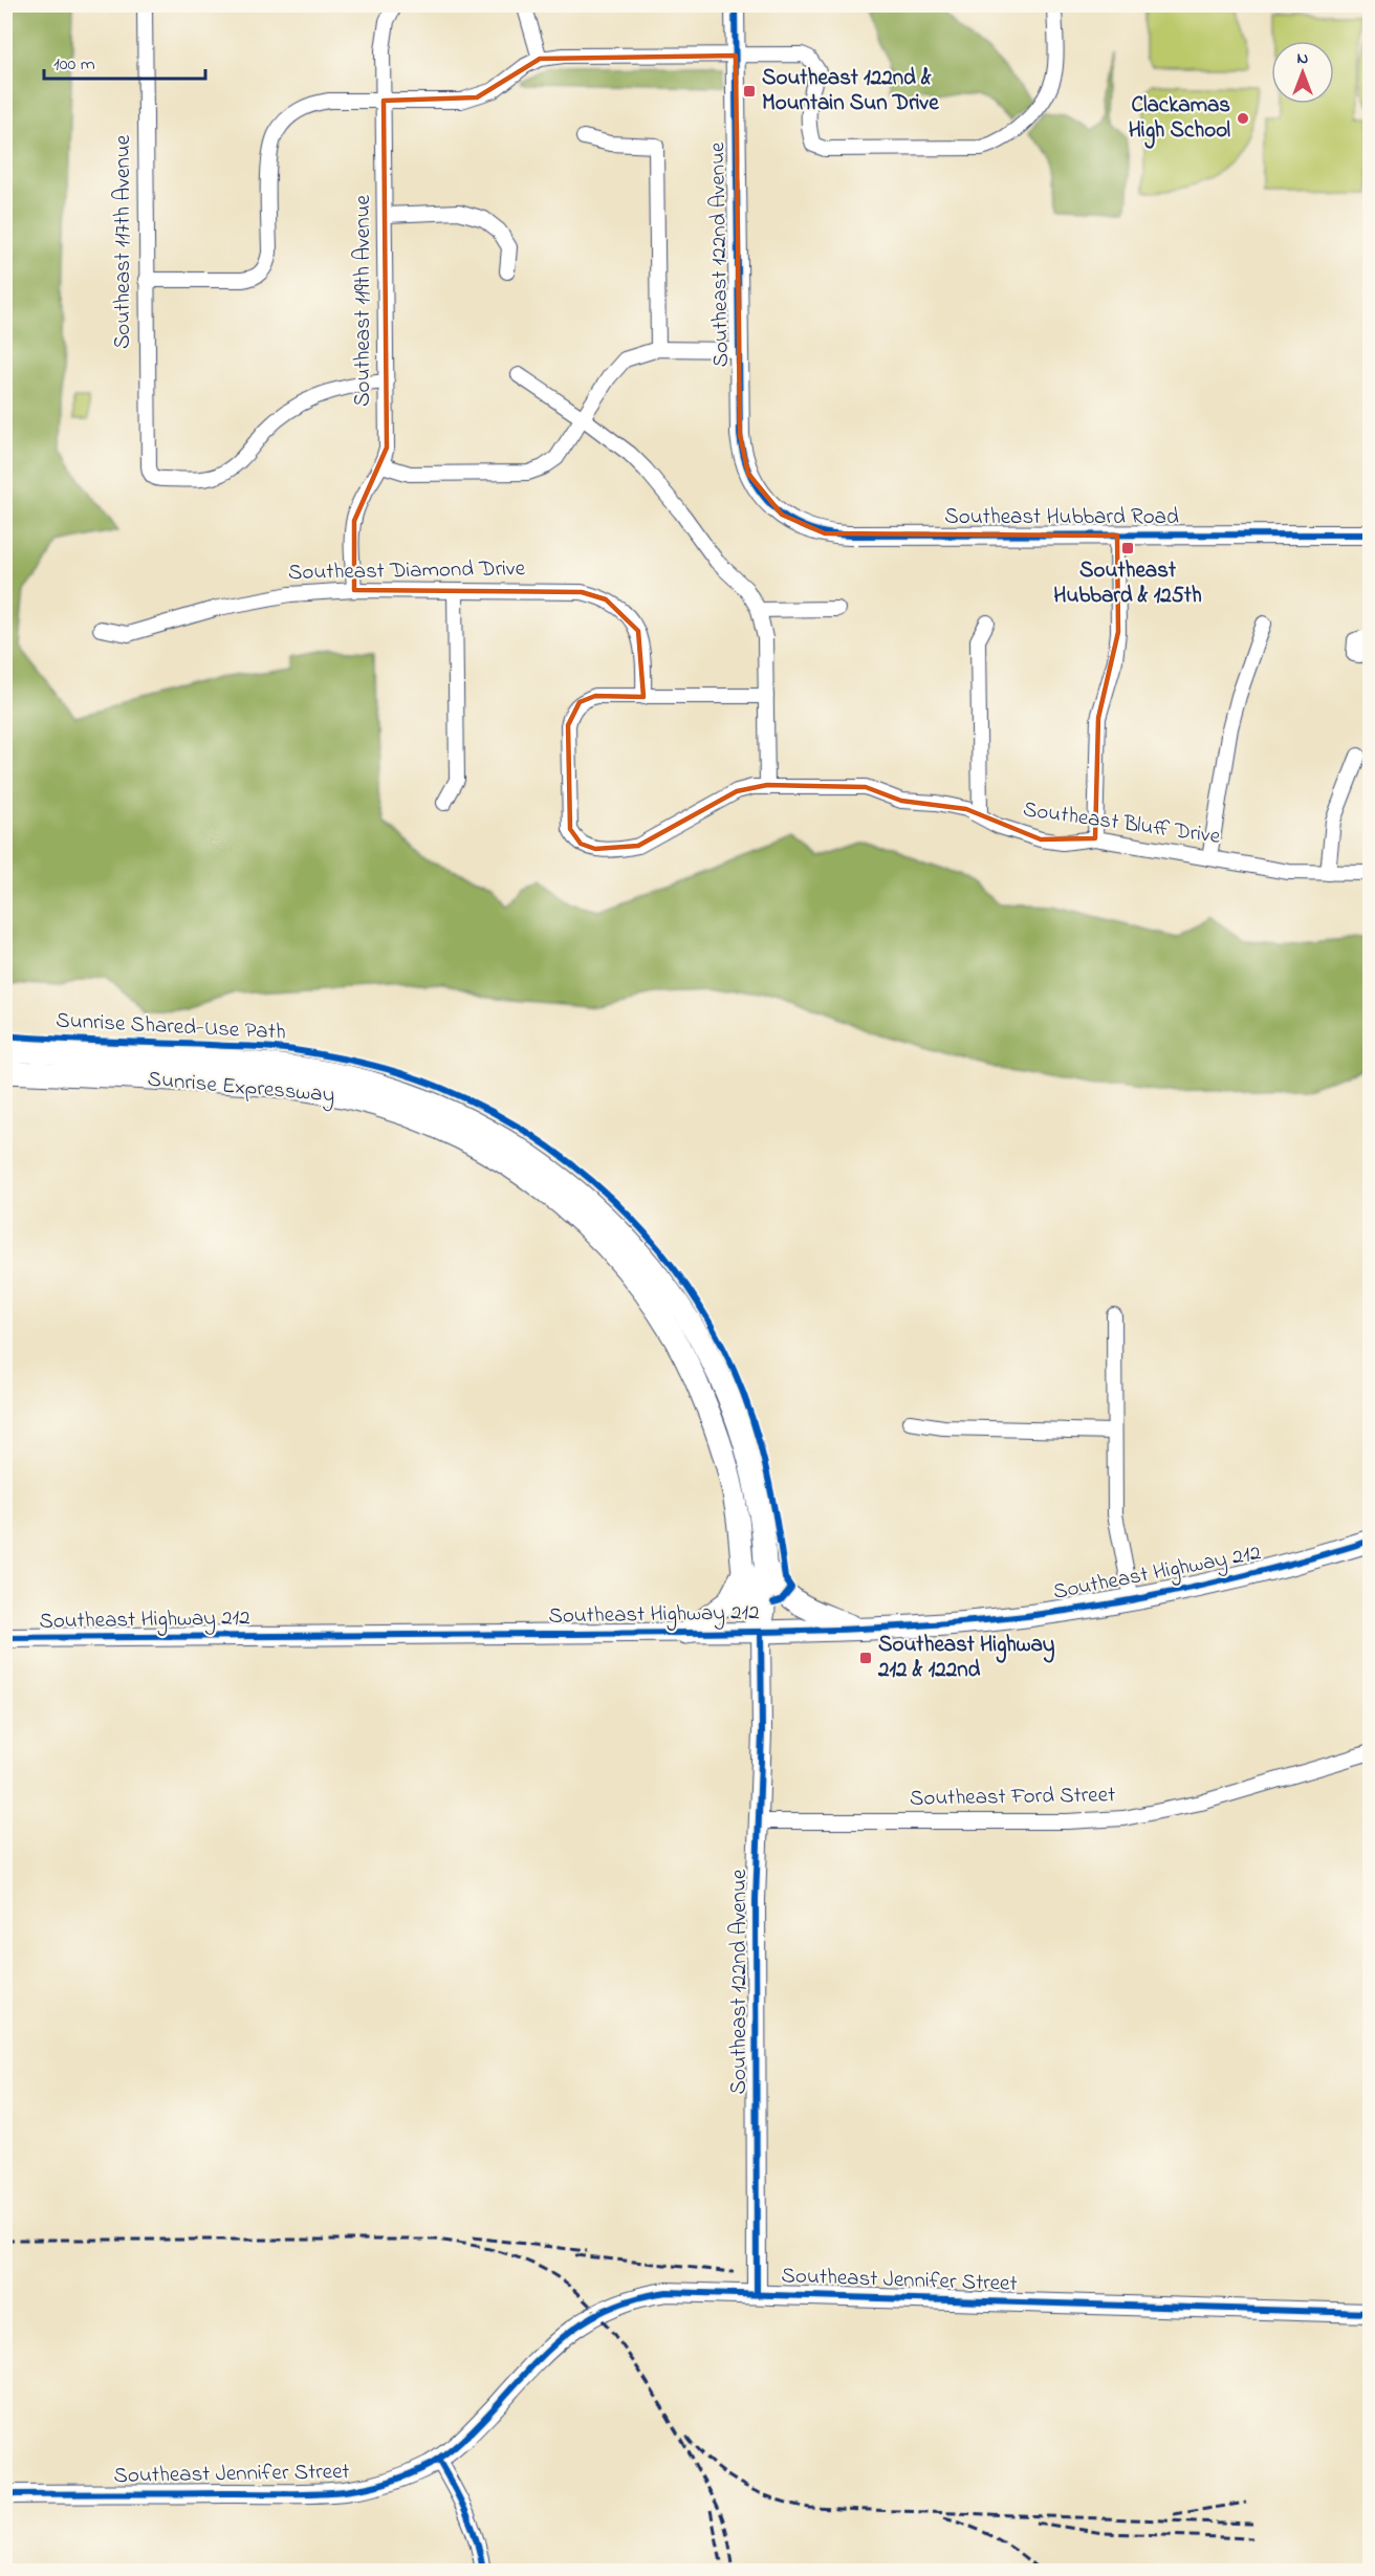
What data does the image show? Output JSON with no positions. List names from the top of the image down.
{
  "streets": {
    "highway": ["Sunrise Expressway", "Southeast Highway 212"],
    "main road": ["Southeast 122nd Avenue", "Southeast Hubbard Road", "Southeast Jennifer Street"],
    "street": [
      "Southeast 117th Avenue",
      "Southeast 119th Avenue",
      "Southeast Diamond Drive",
      "Southeast Bluff Drive",
      "Southeast Ford Street"
    ],
    "cycle path": ["Sunrise Shared-Use Path"]
  },
  "crossings": [
    ["Southeast 117th Avenue", "Southeast 119th Avenue"],
    ["Southeast 122nd Avenue", "Southeast Hubbard Road"],
    ["Southeast 122nd Avenue", "Sunrise Expressway"],
    ["Southeast 122nd Avenue", "Southeast Highway 212"],
    ["Southeast 122nd Avenue", "Southeast Ford Street"],
    ["Southeast 122nd Avenue", "Southeast Jennifer Street"],
    ["Southeast 119th Avenue", "Southeast Diamond Drive"],
    ["Southeast Diamond Drive", "Southeast Bluff Drive"],
    ["Sunrise Expressway", "Southeast Highway 212"]
  ],
  "places": {
    "transit": ["Southeast 122nd & Mountain Sun Drive", "Southeast Hubbard & 125th", "Southeast Highway 212 & 122nd"],
    "other": ["Clackamas High School"]
  },
  "scale_bar": "100 m",
  "north": "top"
}
